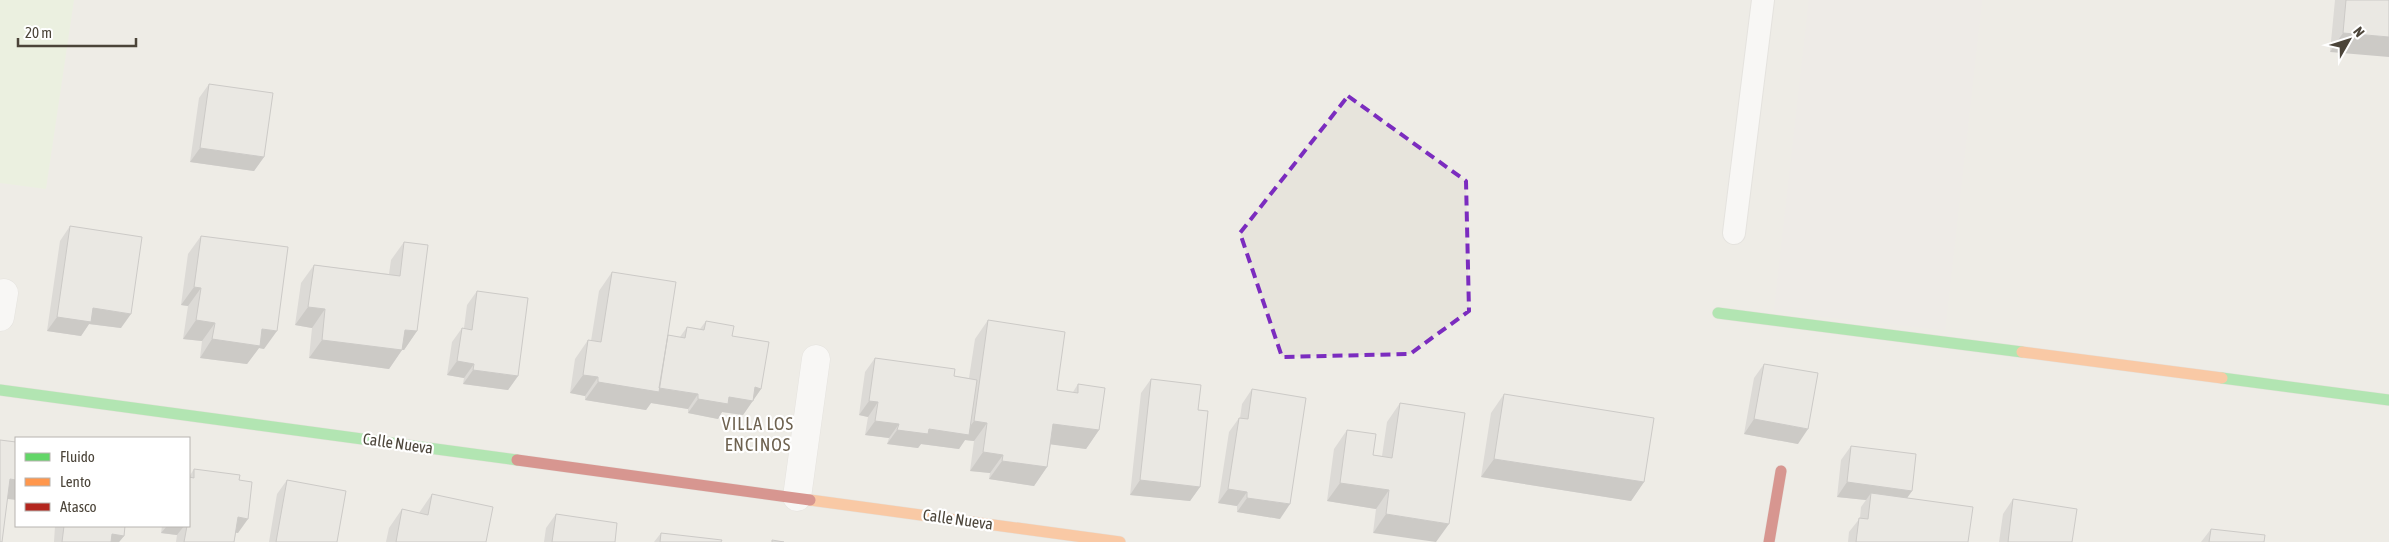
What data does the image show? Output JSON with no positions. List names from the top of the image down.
{
  "streets": {
    "street": ["Calle Nueva"]
  },
  "districts": ["VILLA LOS ENCINOS"],
  "legend": ["Fluido", "Lento", "Atasco"],
  "scale_bar": "20 m",
  "north": "top right"
}
